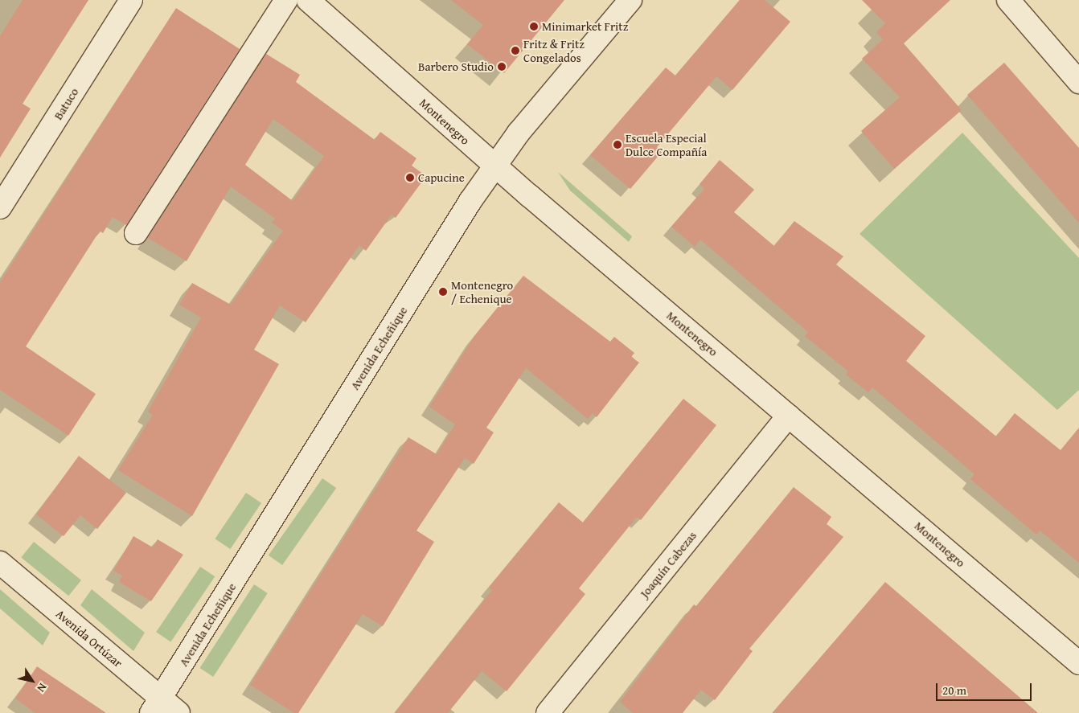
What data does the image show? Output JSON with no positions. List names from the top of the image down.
{
  "streets": {
    "street": [
      "Batuco",
      "Montenegro",
      "Avenida Echeñique",
      "Joaquín Cabezas",
      "Avenida Ortúzar"
    ]
  },
  "crossings": [
    ["Montenegro", "Avenida Echeñique"],
    ["Montenegro", "Joaquín Cabezas"],
    ["Avenida Echeñique", "Avenida Ortúzar"]
  ],
  "places": [
    "Minimarket Fritz",
    "Fritz & Fritz Congelados",
    "Barbero Studio",
    "Escuela Especial Dulce Compañía",
    "Capucine",
    "Montenegro / Echenique"
  ],
  "scale_bar": "20 m",
  "north": "bottom right"
}
